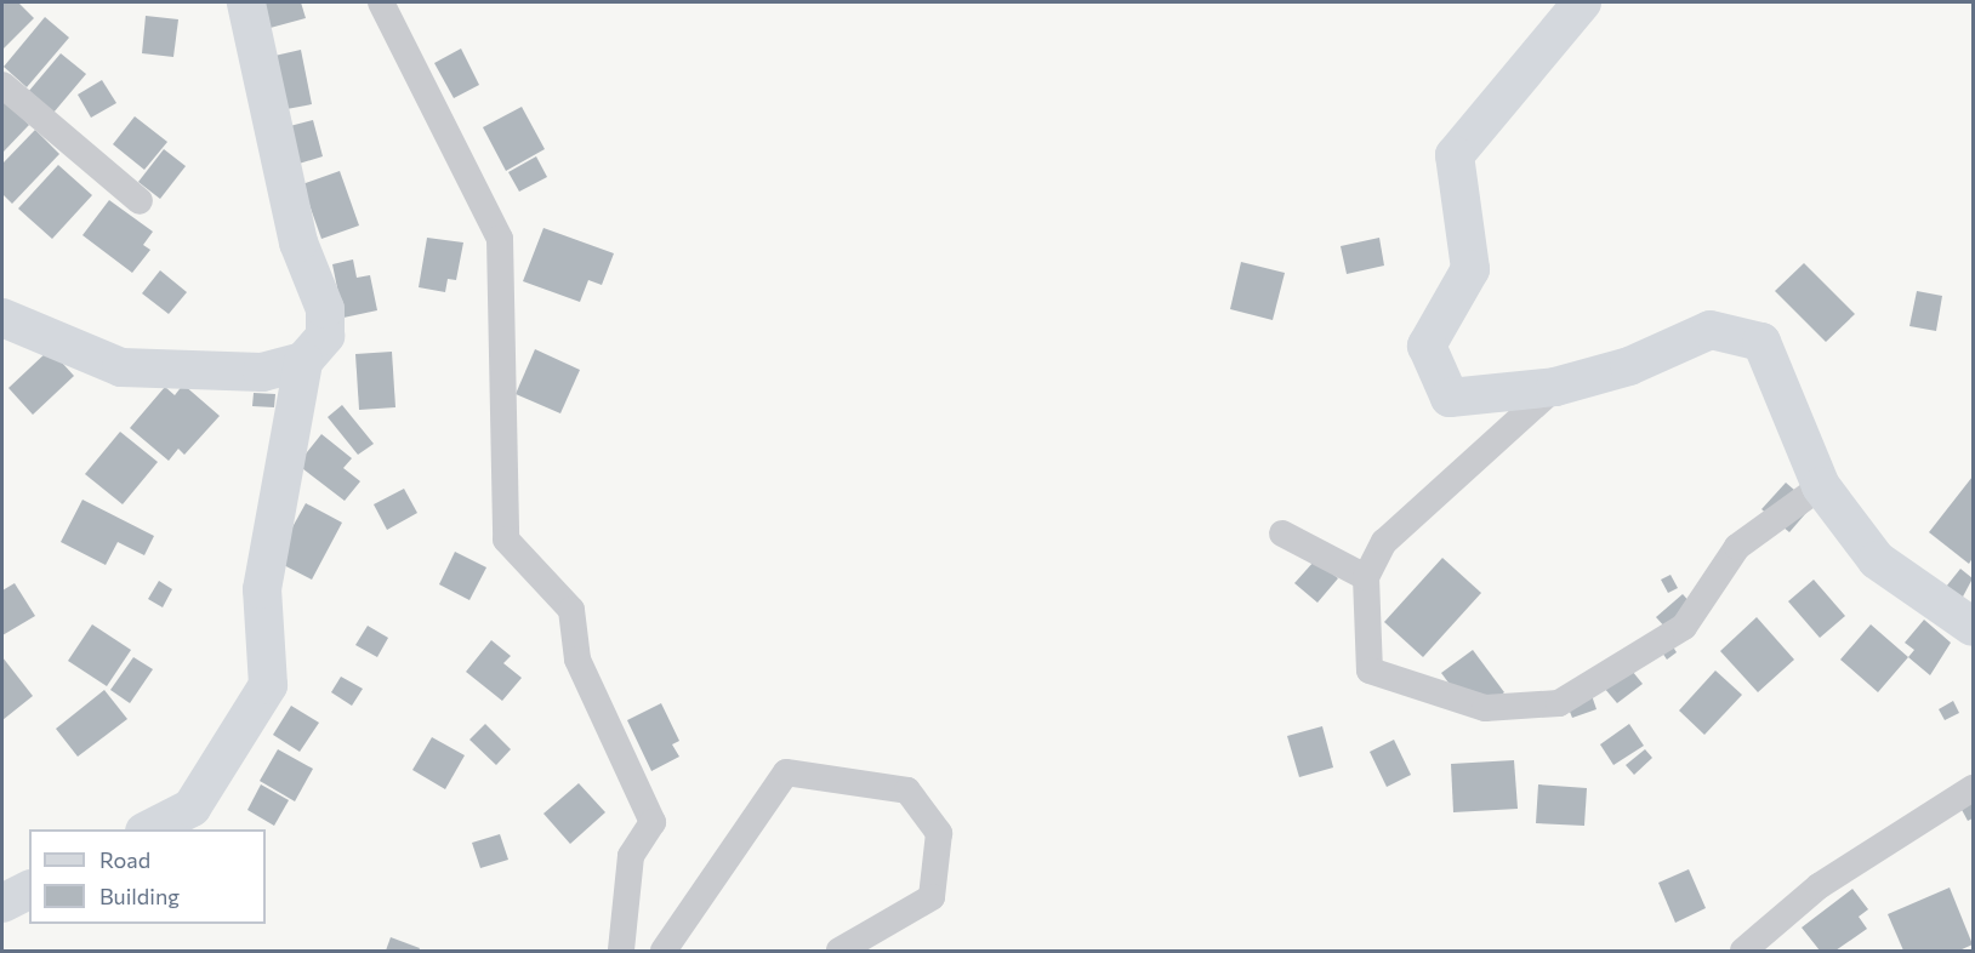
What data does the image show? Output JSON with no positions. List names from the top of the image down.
{
  "legend": ["Road", "Building"]
}
